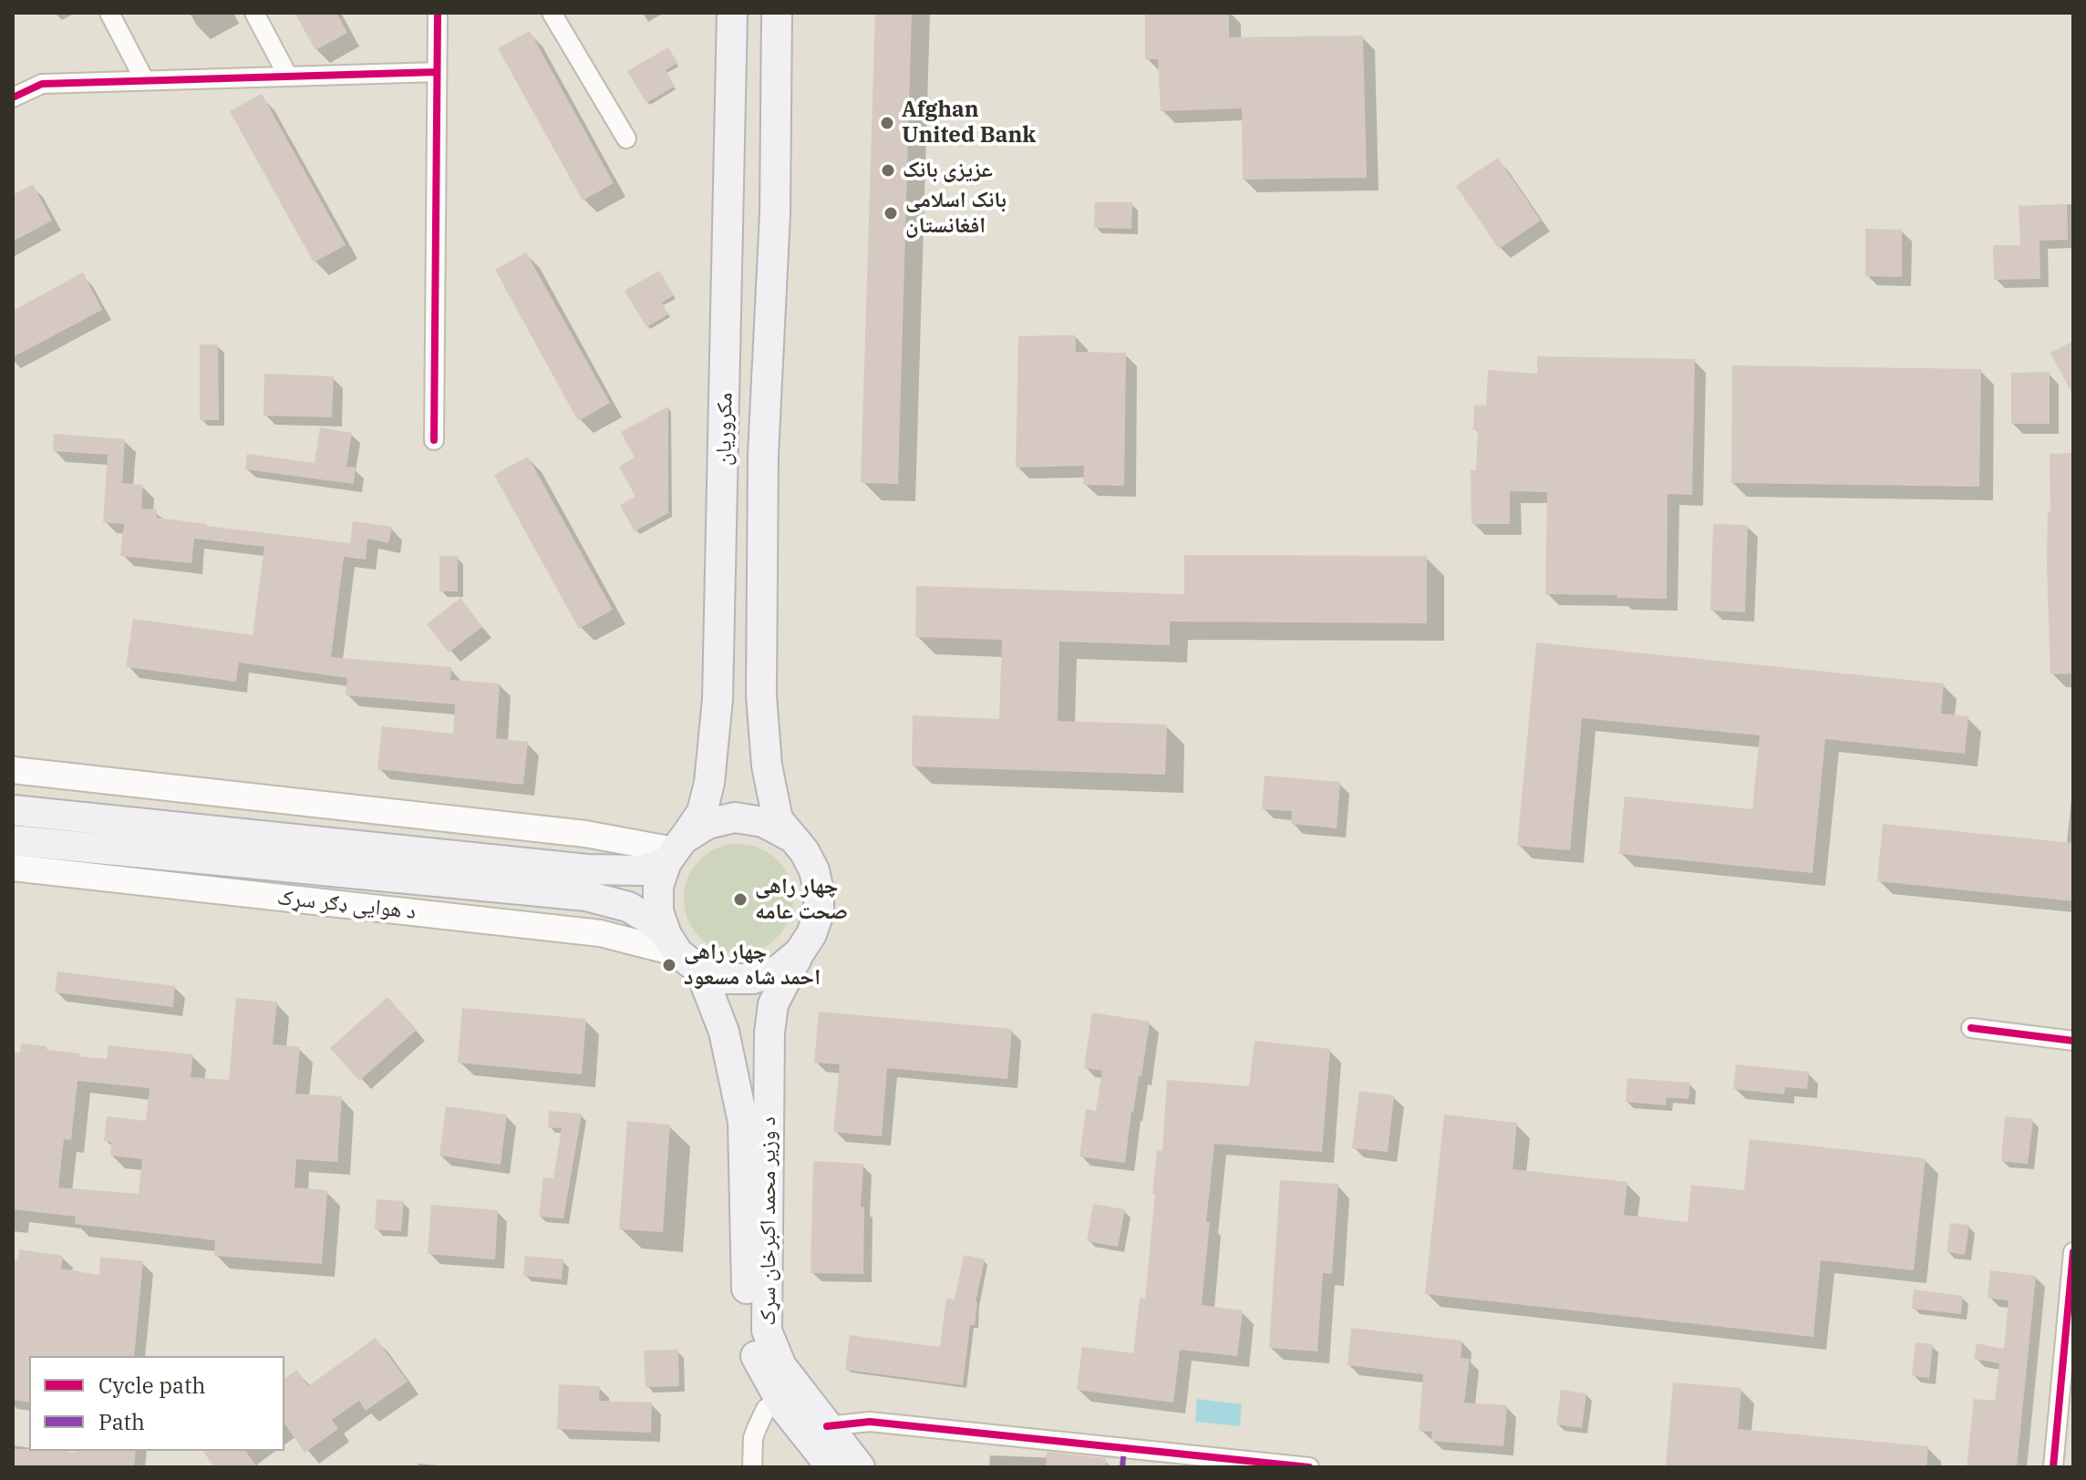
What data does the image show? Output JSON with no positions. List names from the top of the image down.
{
  "streets": {
    "main road": ["مکروریان", "د هوایی ډګر سړک", "د وزیر محمد اکبرخان سړک"]
  },
  "crossings": [
    ["مکروریان", "د هوایی ډګر سړک"],
    ["مکروریان", "د وزیر محمد اکبرخان سړک"],
    ["د هوایی ډګر سړک", "د وزیر محمد اکبرخان سړک"]
  ],
  "places": [
    "Afghan United Bank",
    "عزیزی بانک",
    "بانک اسلامی افغانستان",
    "چهار راهی صحت عامه",
    "چهار راهی احمد شاه مسعود"
  ],
  "legend": ["Cycle path", "Path"]
}
